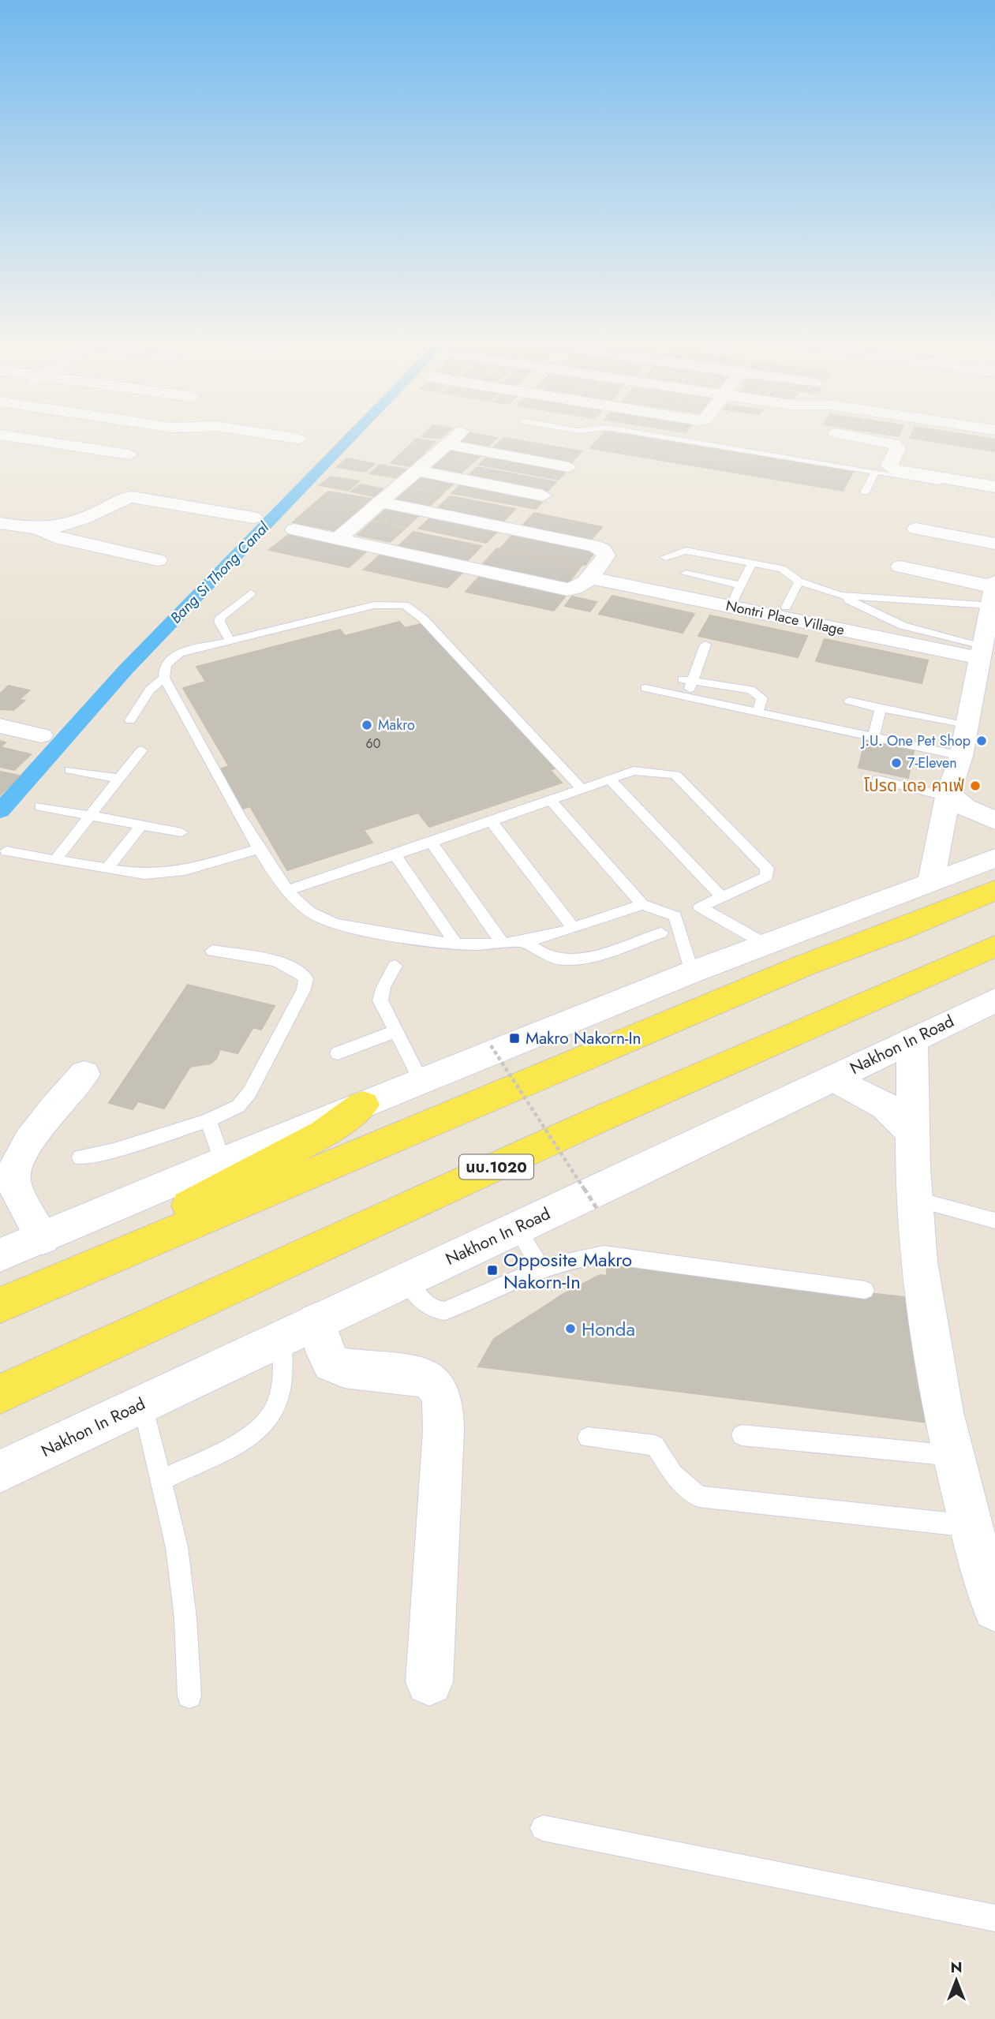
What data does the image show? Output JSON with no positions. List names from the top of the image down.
{
  "streets": {
    "main road": ["นบ.1020"],
    "street": ["Nontri Place Village", "Nakhon In Road"]
  },
  "water": ["Bang Si Thong Canal"],
  "places": {
    "other": [
      "Makro",
      "J.U. One Pet Shop",
      "7-Eleven",
      "โปรด เดอ คาเฟ่",
      "Honda"
    ],
    "transit": ["Makro Nakorn-In", "Opposite Makro Nakorn-In"]
  },
  "house_numbers": ["60"],
  "north": "top"
}
